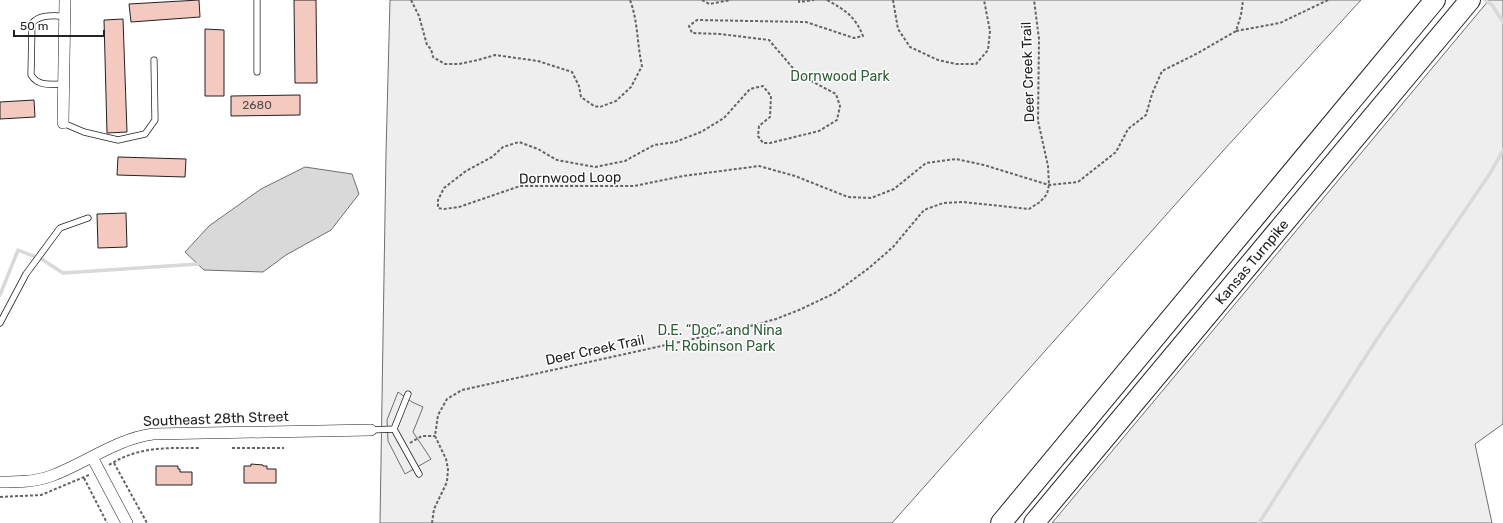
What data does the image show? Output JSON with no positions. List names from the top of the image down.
{
  "streets": {
    "highway": ["Kansas Turnpike"],
    "street": ["Southeast 28th Street"],
    "path": ["Deer Creek Trail", "Dornwood Loop"]
  },
  "crossings": [
    ["Deer Creek Trail", "Dornwood Loop"]
  ],
  "parks": ["Dornwood Park", "D.E. “Doc” and Nina H. Robinson Park"],
  "house_numbers": ["2680"],
  "scale_bar": "50 m"
}
